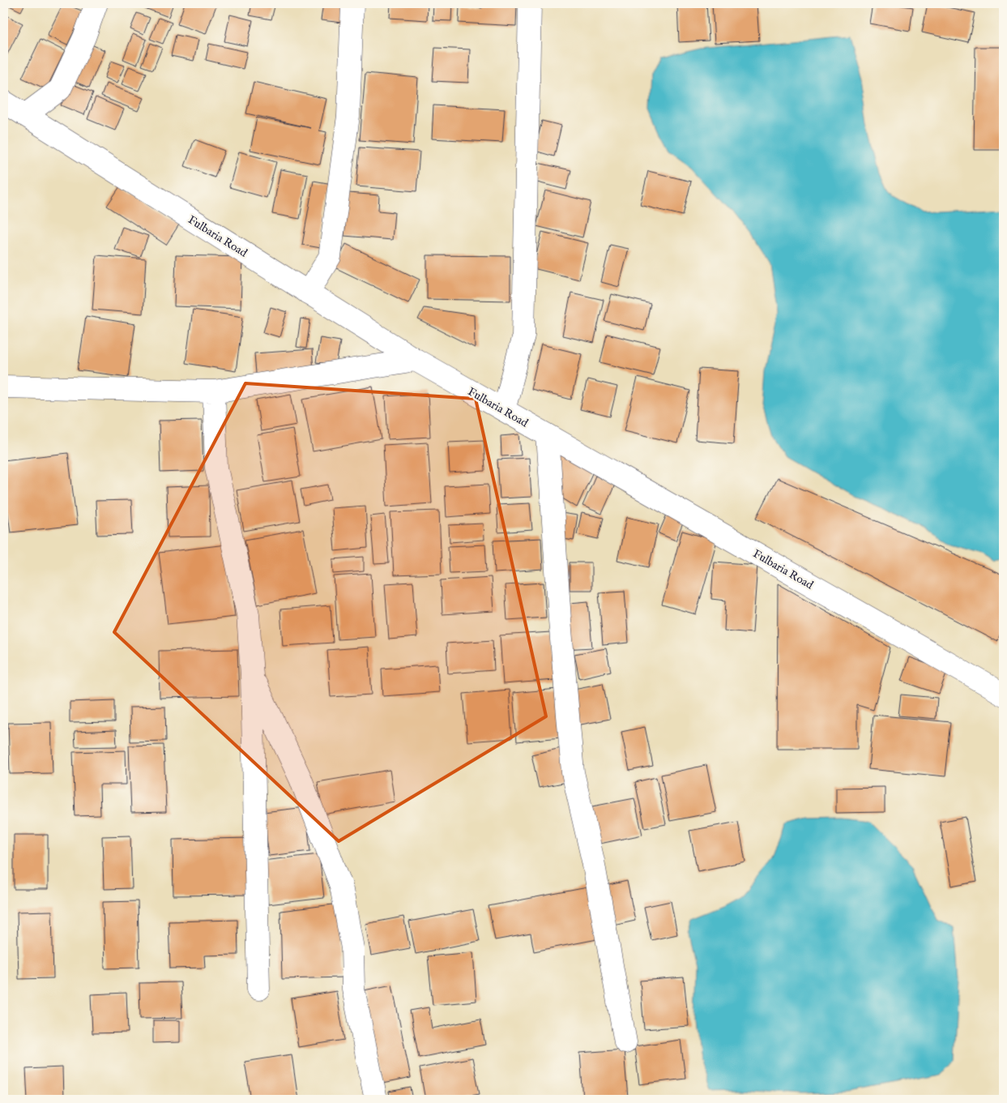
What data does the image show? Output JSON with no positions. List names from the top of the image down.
{
  "streets": {
    "street": ["Fulbaria Road"]
  }
}
